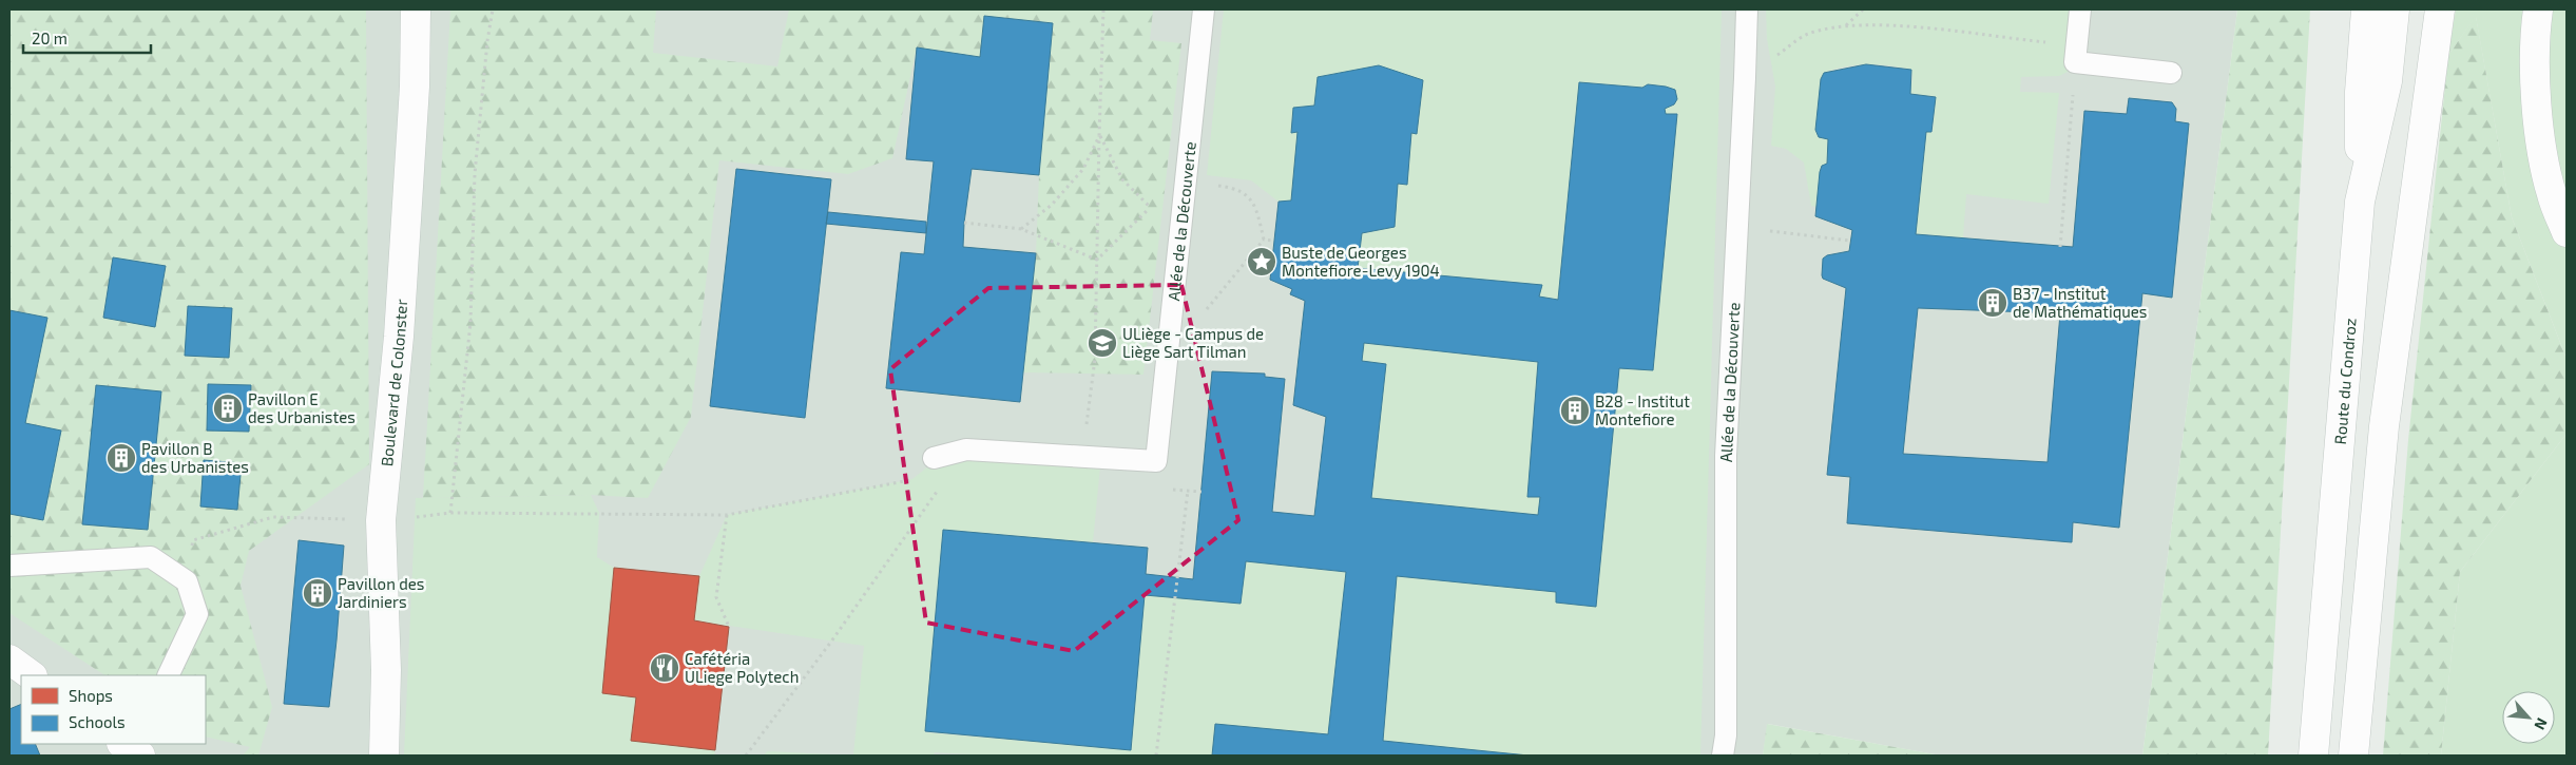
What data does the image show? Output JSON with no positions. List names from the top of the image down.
{
  "streets": {
    "main road": ["Route du Condroz", "Boulevard de Colonster"],
    "lane": ["Allée de la Découverte"]
  },
  "places": {
    "place": ["Buste de Georges Montefiore-Levy 1904"],
    "building": [
      "B37 - Institut de Mathématiques",
      "Pavillon E des Urbanistes",
      "B28 - Institut Montefiore",
      "Pavillon B des Urbanistes",
      "Pavillon des Jardiniers"
    ],
    "school or university": ["ULiège - Campus de Liège Sart Tilman"],
    "restaurant": ["Cafétéria ULiege Polytech"]
  },
  "legend": ["Shops", "Schools"],
  "scale_bar": "20 m",
  "north": "bottom right"
}
